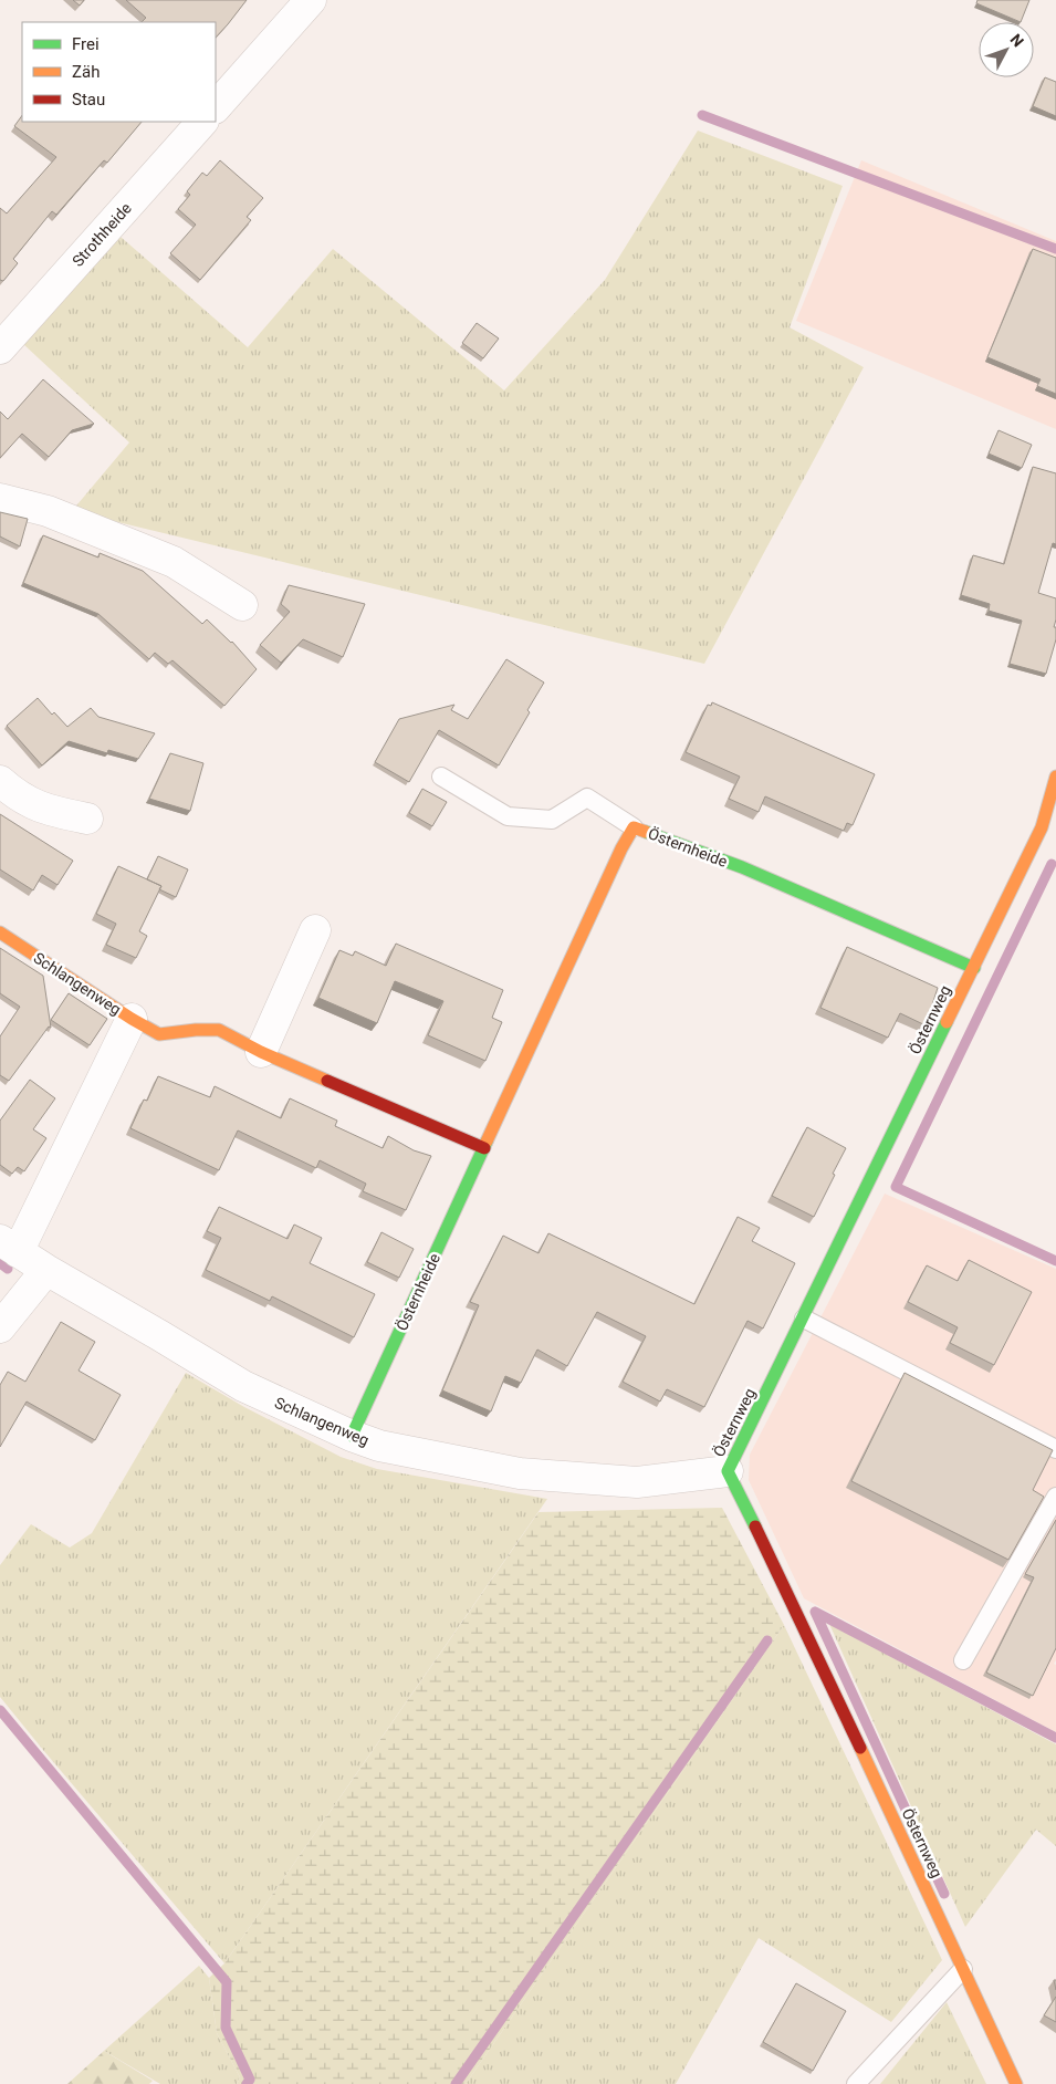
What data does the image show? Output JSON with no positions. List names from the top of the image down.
{
  "streets": {
    "street": [
      "Strothheide",
      "Östernheide",
      "Schlangenweg",
      "Östernweg"
    ]
  },
  "crossings": [
    ["Östernheide", "Schlangenweg"],
    ["Östernheide", "Östernweg"],
    ["Schlangenweg", "Östernweg"]
  ],
  "legend": ["Frei", "Zäh", "Stau"],
  "north": "top right"
}
